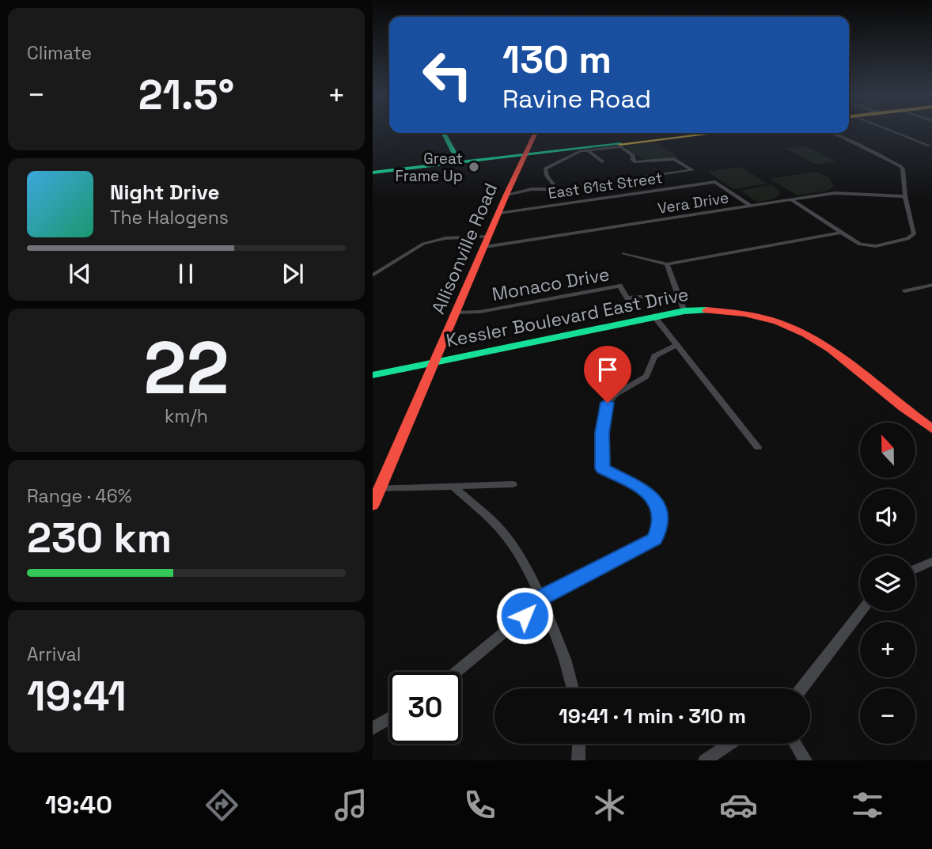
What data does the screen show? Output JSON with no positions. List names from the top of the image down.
{
  "streets": {
    "main road": ["Allisonville Road", "Kessler Boulevard East Drive"],
    "street": ["East 61st Street", "Vera Drive", "Monaco Drive"]
  },
  "crossings": [
    ["East 61st Street", "Vera Drive"],
    ["East 61st Street", "Allisonville Road"],
    ["Vera Drive", "Allisonville Road"],
    ["Allisonville Road", "Monaco Drive"],
    ["Allisonville Road", "Kessler Boulevard East Drive"]
  ],
  "places": ["Great Frame Up"],
  "north": "top",
  "page": {
    "tile": [
      "Climate",
      ["22", "km/h"],
      ["Range · 46%", "230 km"],
      ["Arrival", "19:41"]
    ],
    "turn": ["130 m", "Ravine Road"],
    "heat": ["−", "21.5°", "+"],
    "song": ["Night Drive", "The Halogens"],
    "map_buttons": ["+", "−"],
    "limit": "30",
    "trip": "19:41 · 1 min · 310 m",
    "tabs": "19:40"
  }
}
